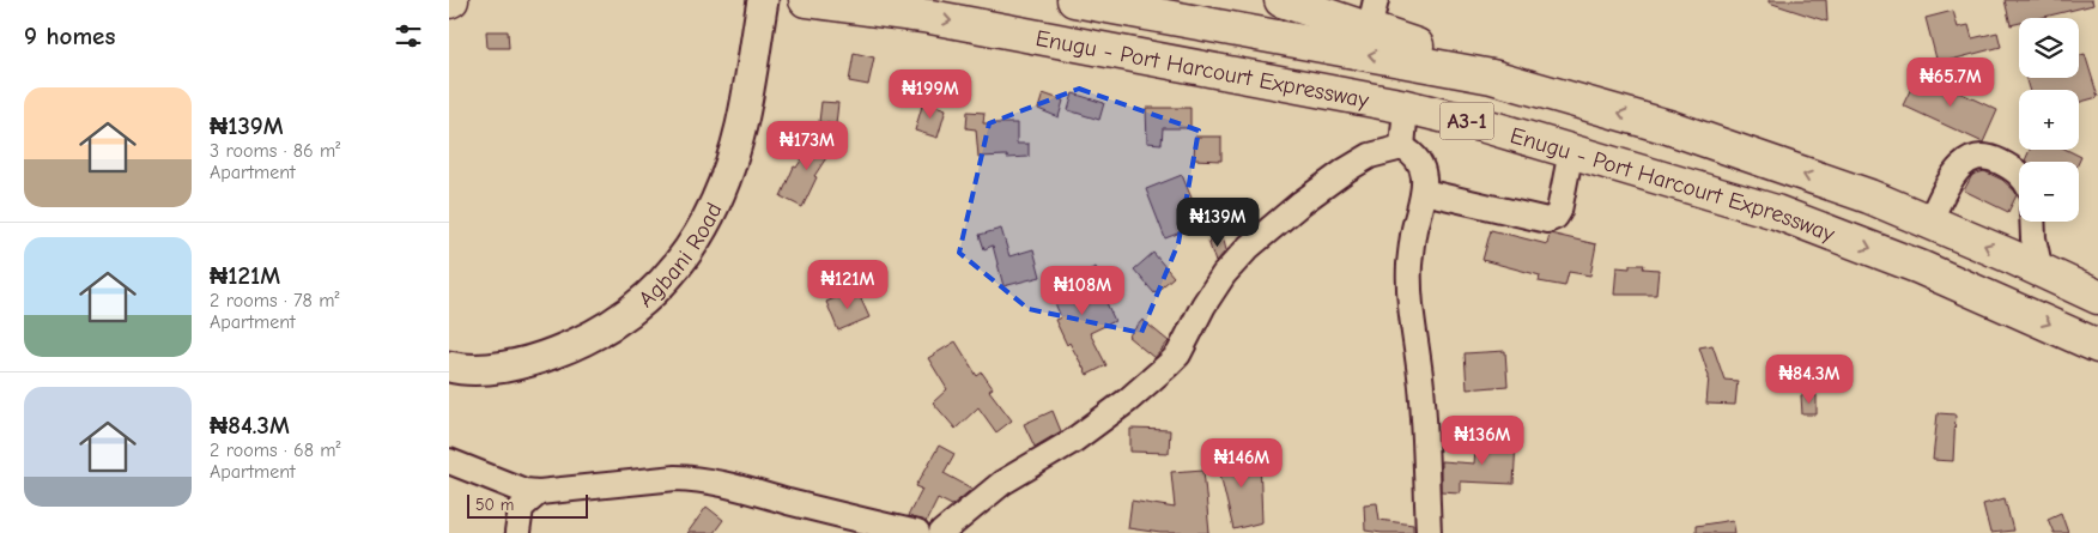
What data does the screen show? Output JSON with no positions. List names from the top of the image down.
{
  "streets": {
    "highway": ["Enugu - Port Harcourt Expressway", "A3-1"],
    "main road": ["Agbani Road"]
  },
  "scale_bar": "50 m",
  "page": {
    "heading": "9 homes",
    "map_buttons": ["+", "−"],
    "price": [
      "₦65.7M",
      "₦199M",
      "₦173M",
      "₦139M",
      "₦121M",
      "₦108M",
      "₦84.3M",
      "₦136M",
      "₦146M"
    ],
    "list": [
      {
        "name": "₦139M",
        "note": "3 rooms · 86 m² · Apartment"
      },
      {
        "name": "₦121M",
        "note": "2 rooms · 78 m² · Apartment"
      },
      {
        "name": "₦84.3M",
        "note": "2 rooms · 68 m² · Apartment"
      }
    ],
    "scale": "50 m"
  }
}
